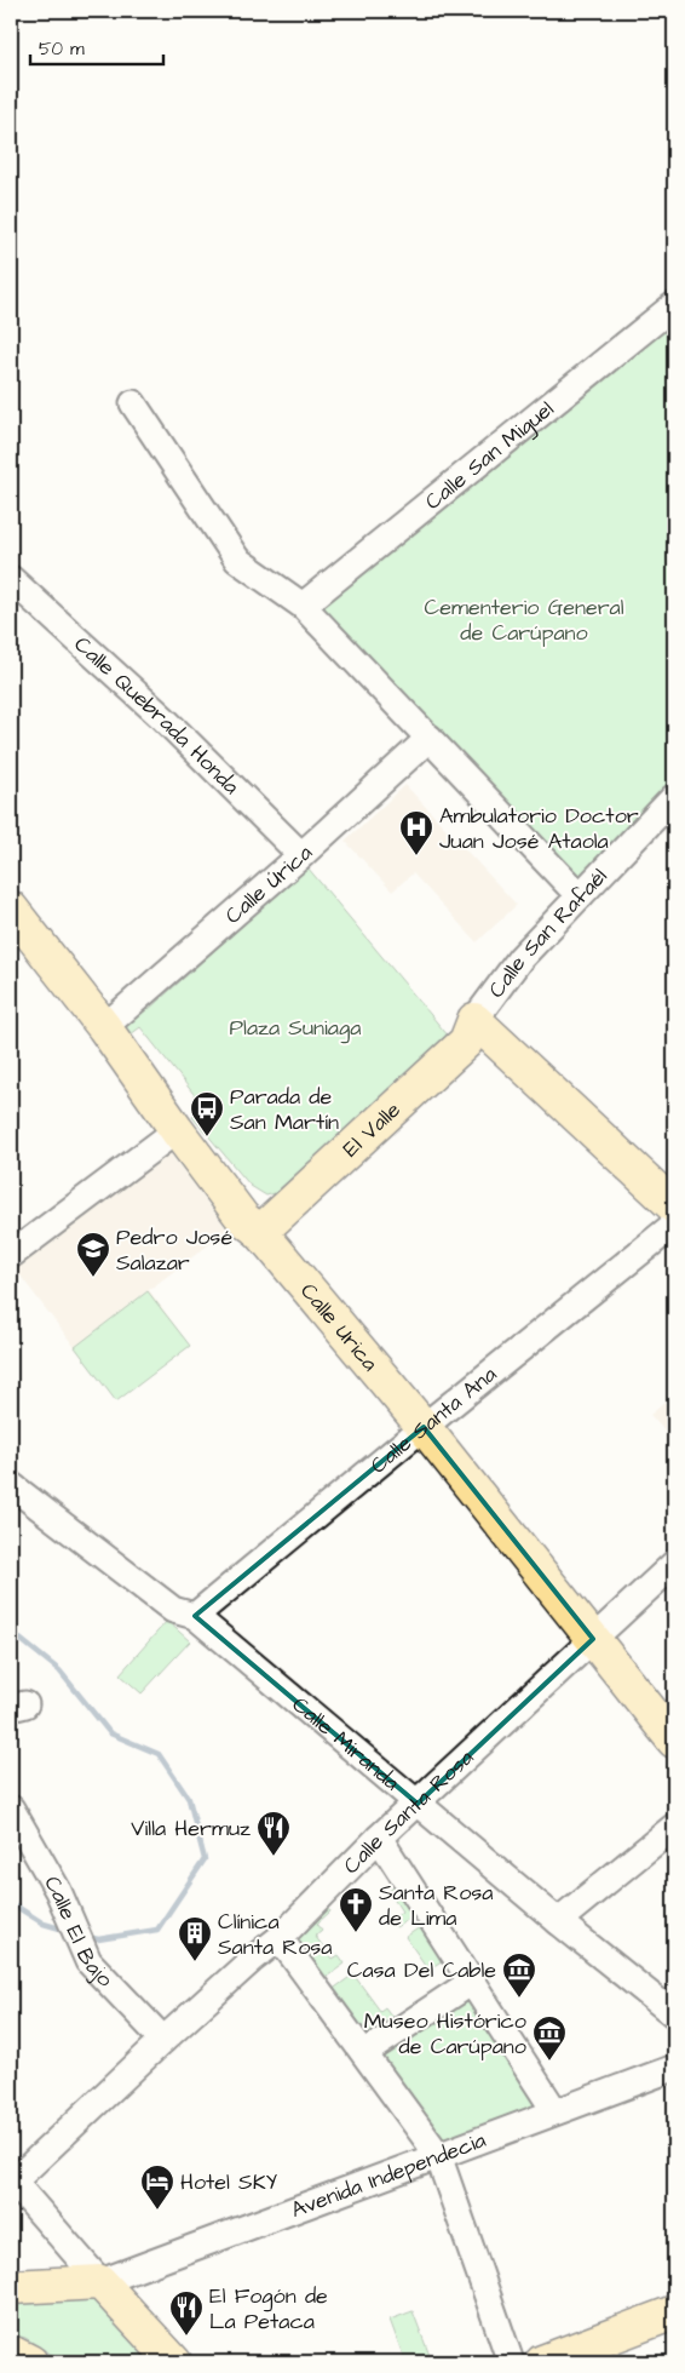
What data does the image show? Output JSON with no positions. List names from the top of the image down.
{
  "streets": {
    "main road": ["El Valle", "Calle Urica"],
    "street": [
      "Calle San Miguel",
      "Calle Quebrada Honda",
      "Calle Úrica",
      "Calle San Rafaél",
      "Calle Santa Ana",
      "Calle Miranda",
      "Calle Santa Rosa",
      "Calle El Bajo",
      "Avenida Independecia"
    ]
  },
  "crossings": [
    ["Calle Quebrada Honda", "Calle Úrica"],
    ["Calle Úrica", "Calle Urica"],
    ["Calle San Rafaél", "El Valle"],
    ["El Valle", "Calle Urica"],
    ["Calle Urica", "Calle Santa Ana"],
    ["Calle Urica", "Calle Santa Rosa"],
    ["Calle Santa Ana", "Calle Miranda"],
    ["Calle Miranda", "Calle Santa Rosa"],
    ["Calle Santa Rosa", "Calle El Bajo"]
  ],
  "parks": ["Cementerio General de Carúpano", "Plaza Suniaga"],
  "places": {
    "hospital": ["Ambulatorio Doctor Juan José Ataola"],
    "bus stop": ["Parada de San Martín"],
    "school or university": ["Pedro José Salazar"],
    "restaurant": ["Villa Hermuz", "El Fogón de La Petaca"],
    "church": ["Santa Rosa de Lima"],
    "building": ["Clínica Santa Rosa"],
    "museum": ["Casa Del Cable", "Museo Histórico de Carúpano"],
    "hotel": ["Hotel SKY"]
  },
  "scale_bar": "50 m"
}
